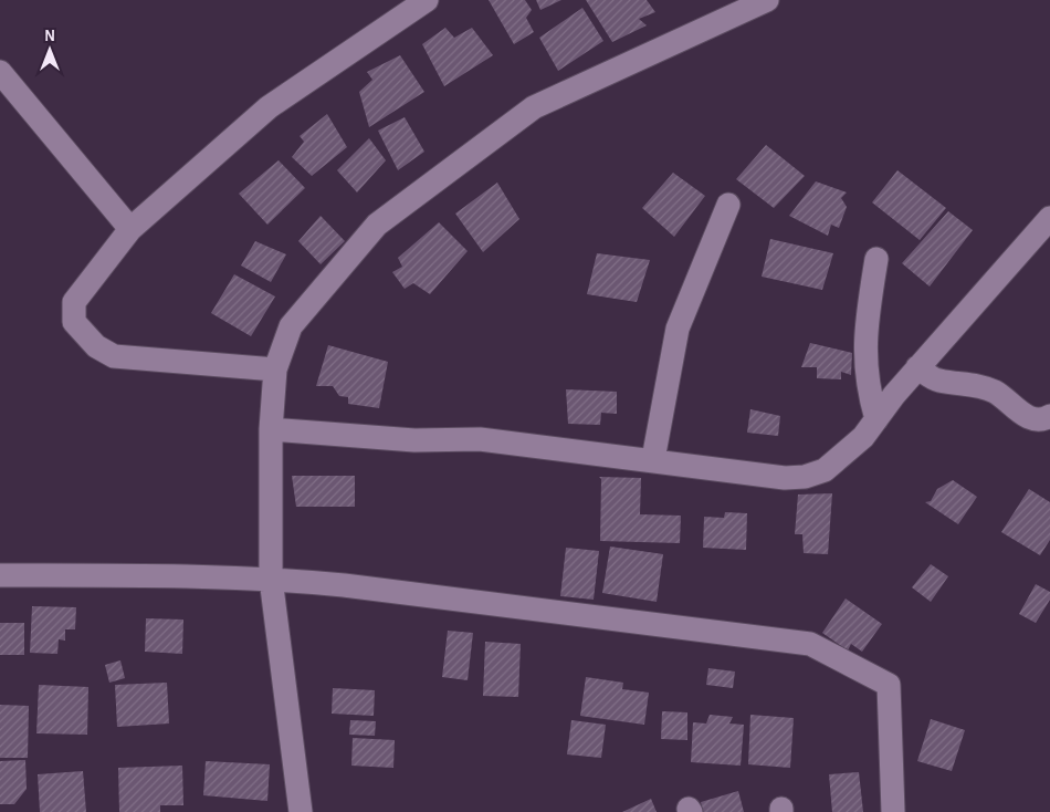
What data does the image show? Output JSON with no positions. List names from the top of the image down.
{
  "north": "top"
}
